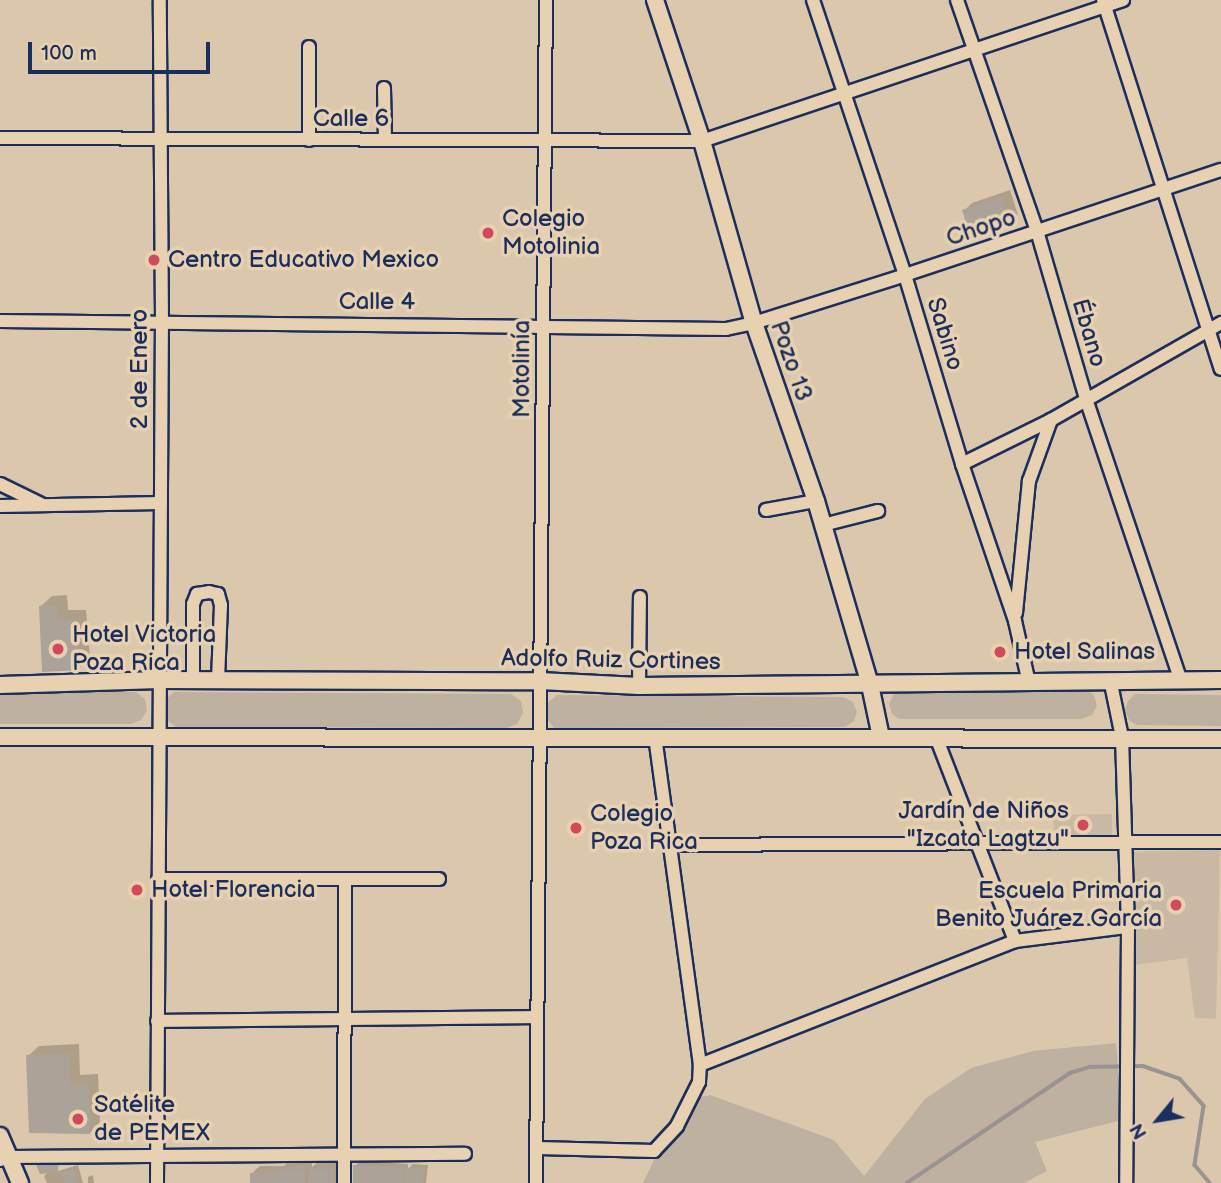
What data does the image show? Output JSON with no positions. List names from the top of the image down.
{
  "streets": {
    "main road": ["Pozo 13", "Adolfo Ruiz Cortines"],
    "street": [
      "Calle 6",
      "Chopo",
      "Calle 4",
      "Ébano",
      "Sabino",
      "2 de Enero",
      "Motolinía"
    ]
  },
  "crossings": [
    ["Calle 6", "Ébano"],
    ["Calle 6", "Sabino"],
    ["Calle 6", "Pozo 13"],
    ["Calle 6", "2 de Enero"],
    ["Calle 6", "Motolinía"],
    ["Chopo", "Calle 4"],
    ["Chopo", "Ébano"],
    ["Chopo", "Sabino"],
    ["Chopo", "Pozo 13"],
    ["Calle 4", "Pozo 13"],
    ["Calle 4", "2 de Enero"],
    ["Calle 4", "Motolinía"],
    ["Ébano", "Adolfo Ruiz Cortines"],
    ["Sabino", "Adolfo Ruiz Cortines"],
    ["Pozo 13", "Adolfo Ruiz Cortines"],
    ["2 de Enero", "Adolfo Ruiz Cortines"],
    ["Motolinía", "Adolfo Ruiz Cortines"]
  ],
  "places": [
    "Colegio Motolinia",
    "Centro Educativo Mexico",
    "Hotel Victoria Poza Rica",
    "Hotel Salinas",
    "Jardín de Niños \"Izcata Lagtzu\"",
    "Colegio Poza Rica",
    "Hotel Florencia",
    "Escuela Primaria Benito Juárez García",
    "Satélite de PEMEX"
  ],
  "scale_bar": "100 m",
  "north": "bottom left"
}
